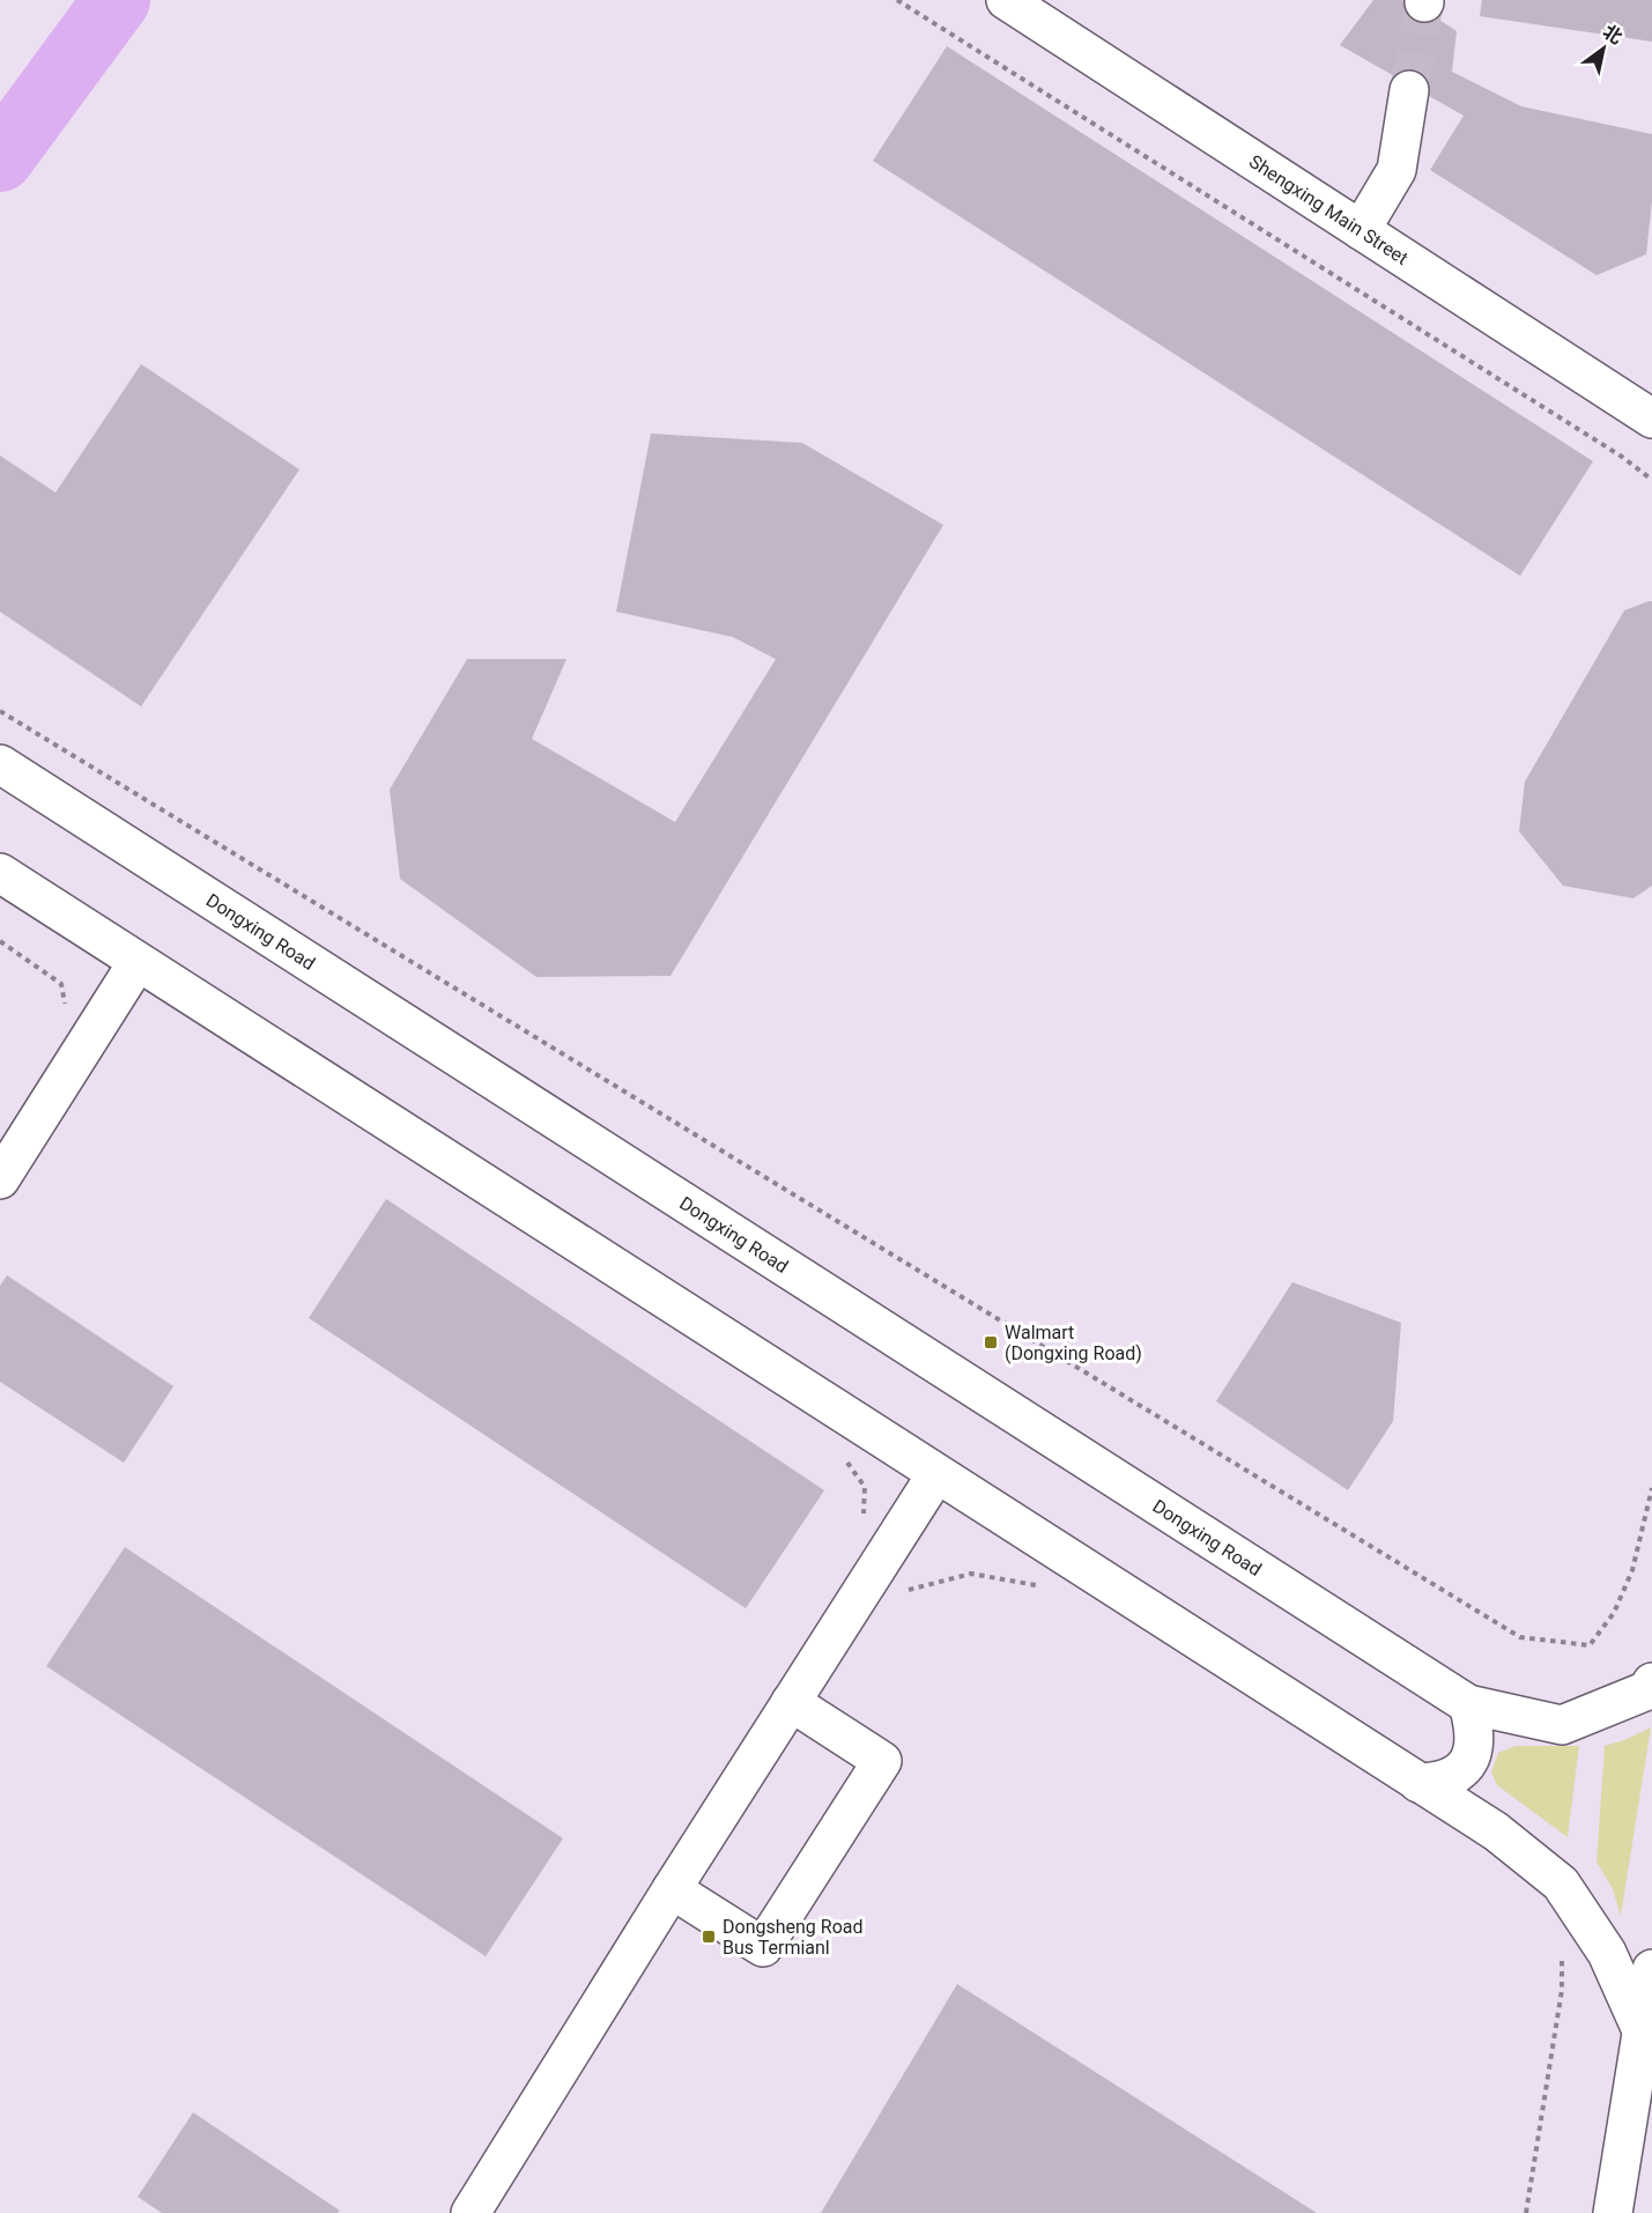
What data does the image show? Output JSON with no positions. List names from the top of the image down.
{
  "streets": {
    "main road": ["Shengxing Main Street", "Dongxing Road"]
  },
  "places": {
    "transit": ["Walmart (Dongxing Road)", "Dongsheng Road Bus Termianl"]
  },
  "north": "top right"
}
